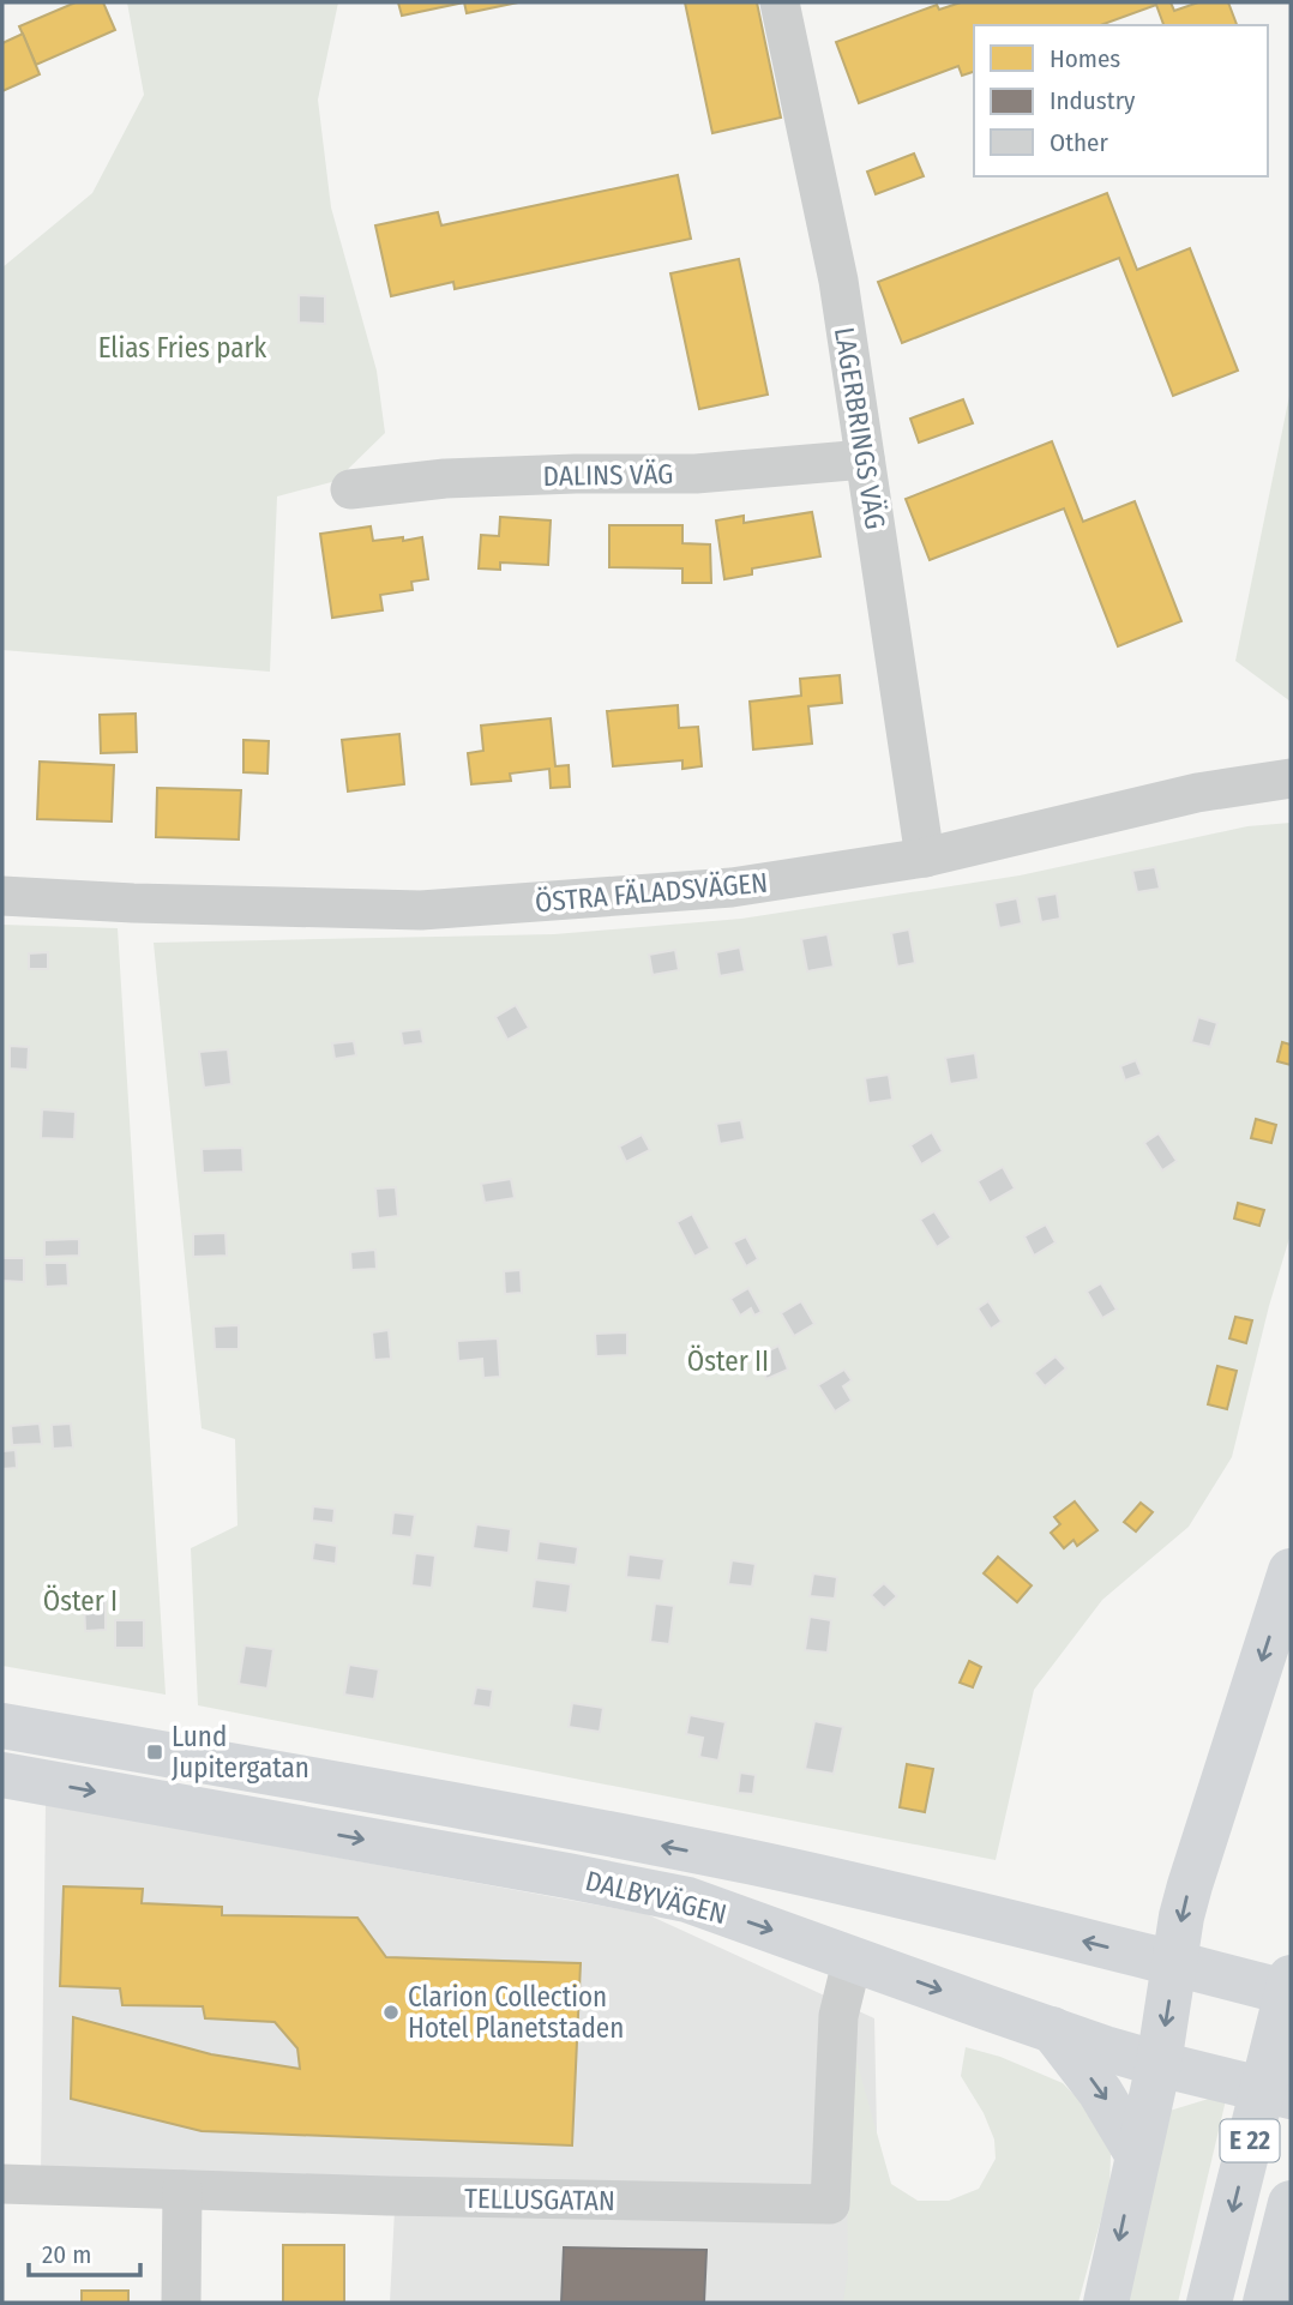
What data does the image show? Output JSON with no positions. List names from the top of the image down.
{
  "streets": {
    "main road": ["DALBYVÄGEN", "E 22"],
    "street": [
      "LAGERBRINGS VÄG",
      "DALINS VÄG",
      "ÖSTRA FÄLADSVÄGEN",
      "TELLUSGATAN"
    ]
  },
  "crossings": [
    ["LAGERBRINGS VÄG", "DALINS VÄG"],
    ["LAGERBRINGS VÄG", "ÖSTRA FÄLADSVÄGEN"],
    ["DALBYVÄGEN", "TELLUSGATAN"]
  ],
  "parks": ["Elias Fries park", "Öster II", "Öster I"],
  "places": {
    "transit": ["Lund Jupitergatan"],
    "other": ["Clarion Collection Hotel Planetstaden"]
  },
  "legend": ["Homes", "Industry", "Other"],
  "scale_bar": "20 m"
}
